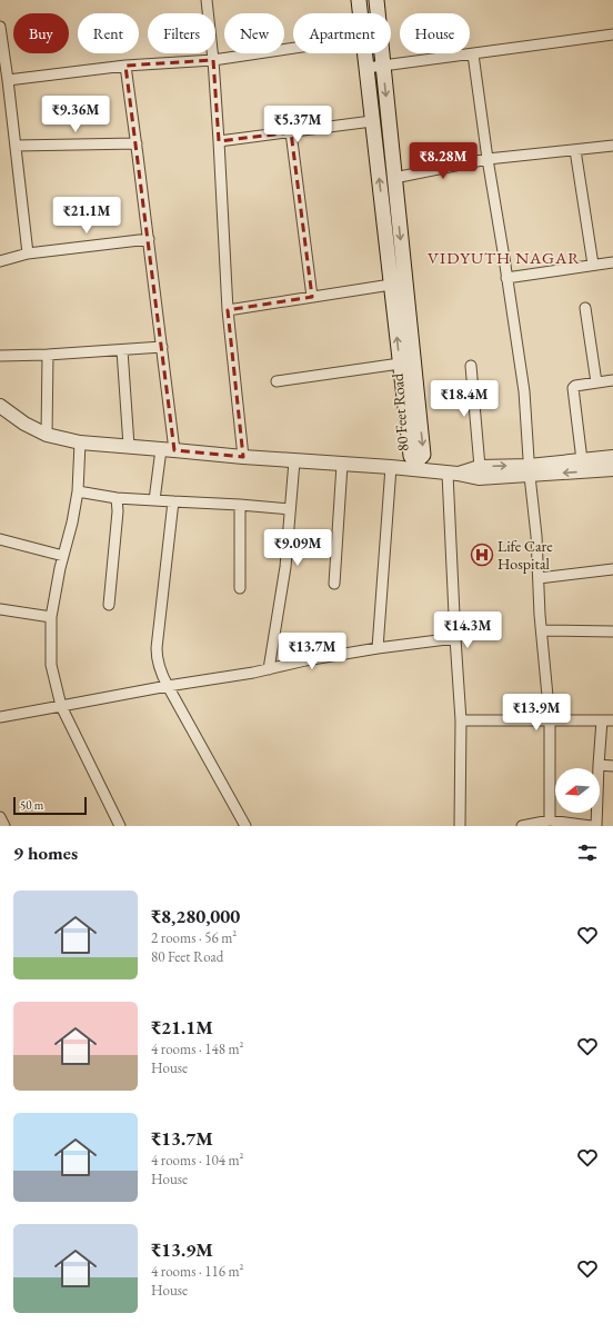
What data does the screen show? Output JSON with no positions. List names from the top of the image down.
{
  "streets": {
    "main road": ["80 Feet Road"]
  },
  "districts": ["VIDYUTH NAGAR"],
  "places": {
    "hospital": ["Life Care Hospital"]
  },
  "scale_bar": "50 m",
  "north": "left",
  "page": {
    "chip": [
      "Buy",
      "Rent",
      "Filters",
      "New",
      "Apartment",
      "House"
    ],
    "price": [
      "₹9.36M",
      "₹5.37M",
      "₹8.28M",
      "₹21.1M",
      "₹18.4M",
      "₹9.09M",
      "₹14.3M",
      "₹13.7M",
      "₹13.9M"
    ],
    "scale": "50 m",
    "heading": "9 homes",
    "list": [
      {
        "name": "₹8,280,000",
        "note": "2 rooms · 56 m² · 80 Feet Road"
      },
      {
        "name": "₹21.1M",
        "note": "4 rooms · 148 m² · House"
      },
      {
        "name": "₹13.7M",
        "note": "4 rooms · 104 m² · House"
      },
      {
        "name": "₹13.9M",
        "note": "4 rooms · 116 m² · House"
      }
    ]
  }
}
